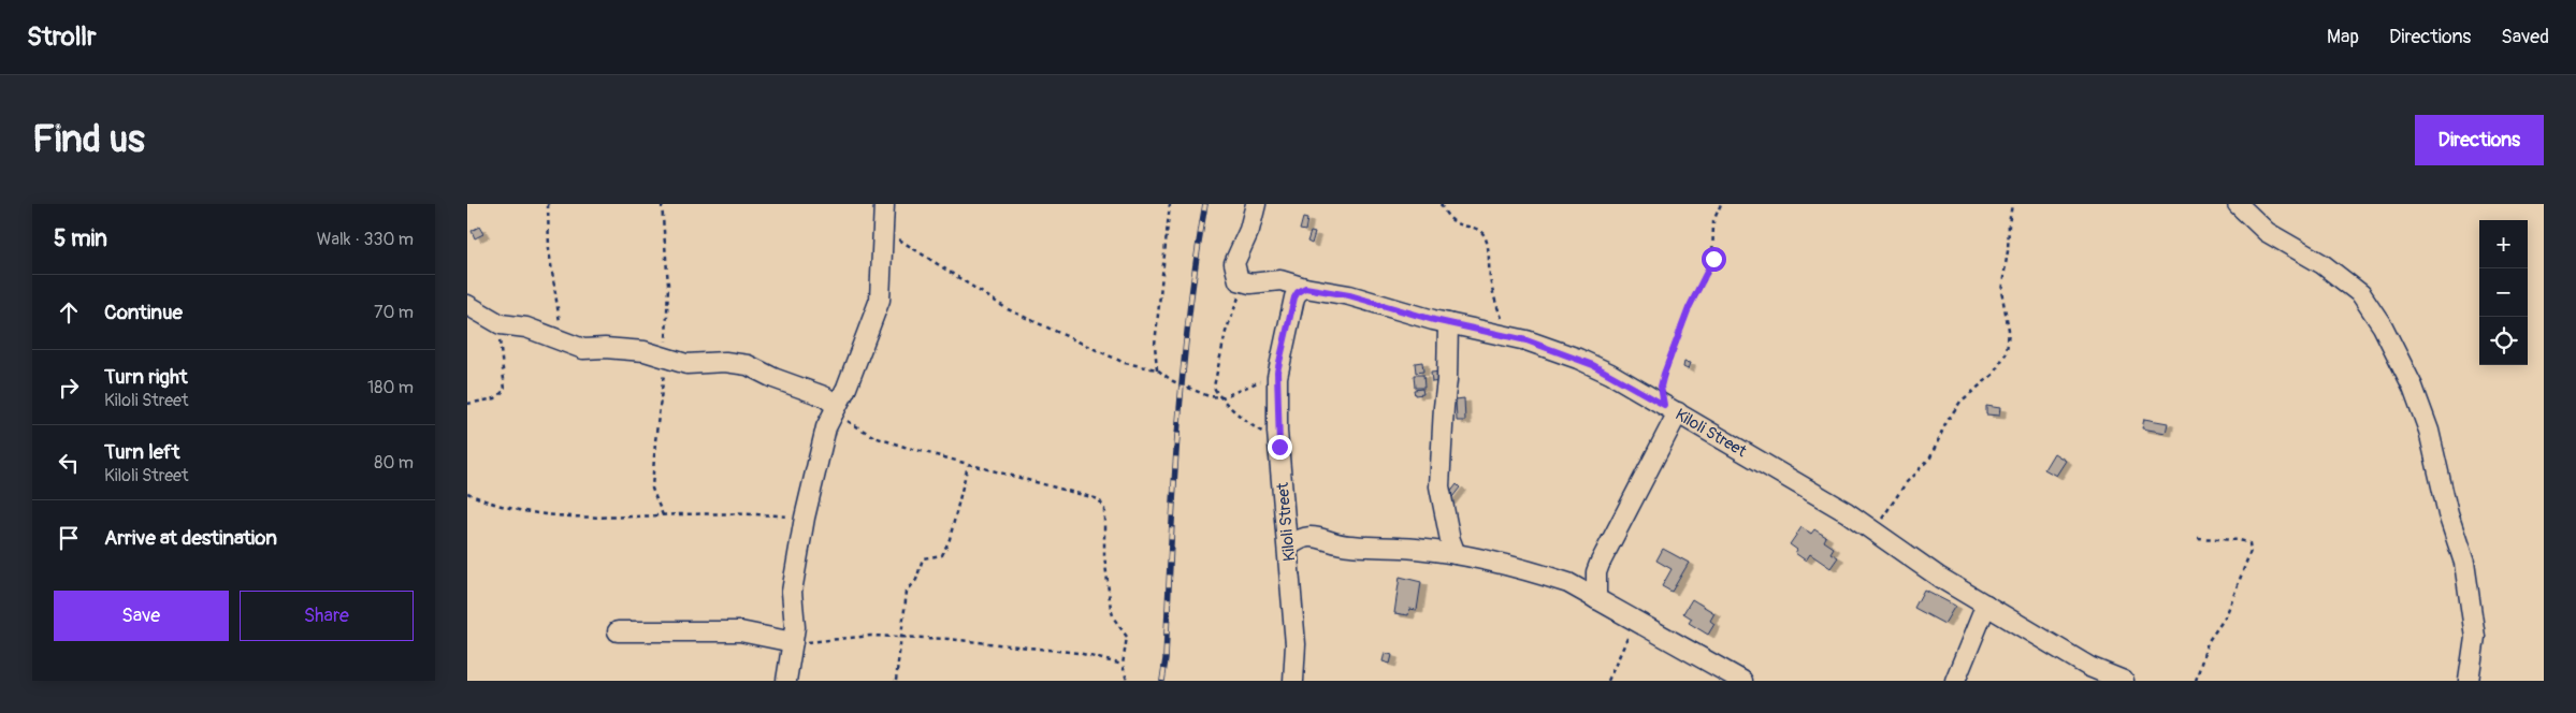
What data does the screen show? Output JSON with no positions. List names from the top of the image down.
{
  "streets": {
    "street": ["Kiloli Street"]
  },
  "page": {
    "header": "Strollr",
    "nav": ["Map", "Directions", "Saved"],
    "buttons": [
      "Directions",
      ["Save", "Share"]
    ],
    "title": "Find us",
    "heading": ["5 min", "Walk · 330 m"],
    "map_buttons": ["+", "−"],
    "list": [
      ["Continue", "70 m"],
      ["Turn right", "Kiloli Street", "180 m"],
      ["Turn left", "Kiloli Street", "80 m"],
      "Arrive at destination"
    ]
  }
}
